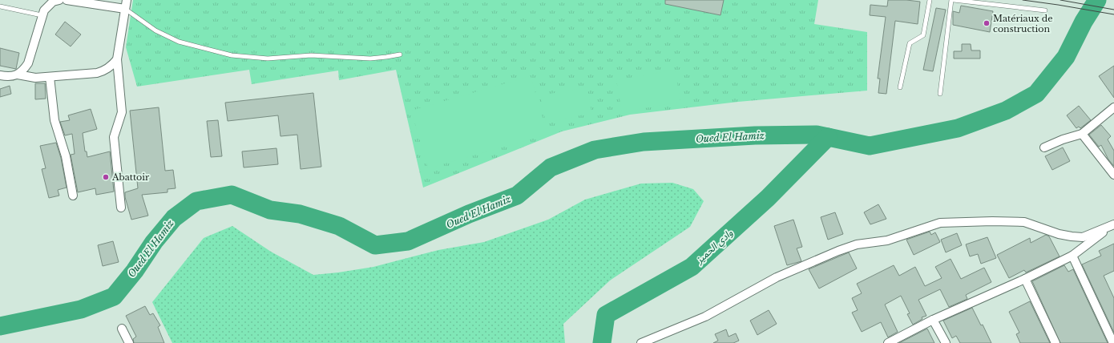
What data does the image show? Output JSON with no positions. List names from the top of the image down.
{
  "water": ["Oued El Hamiz", "وادي الحميز"],
  "places": ["Matériaux de construction", "Abattoir"]
}
